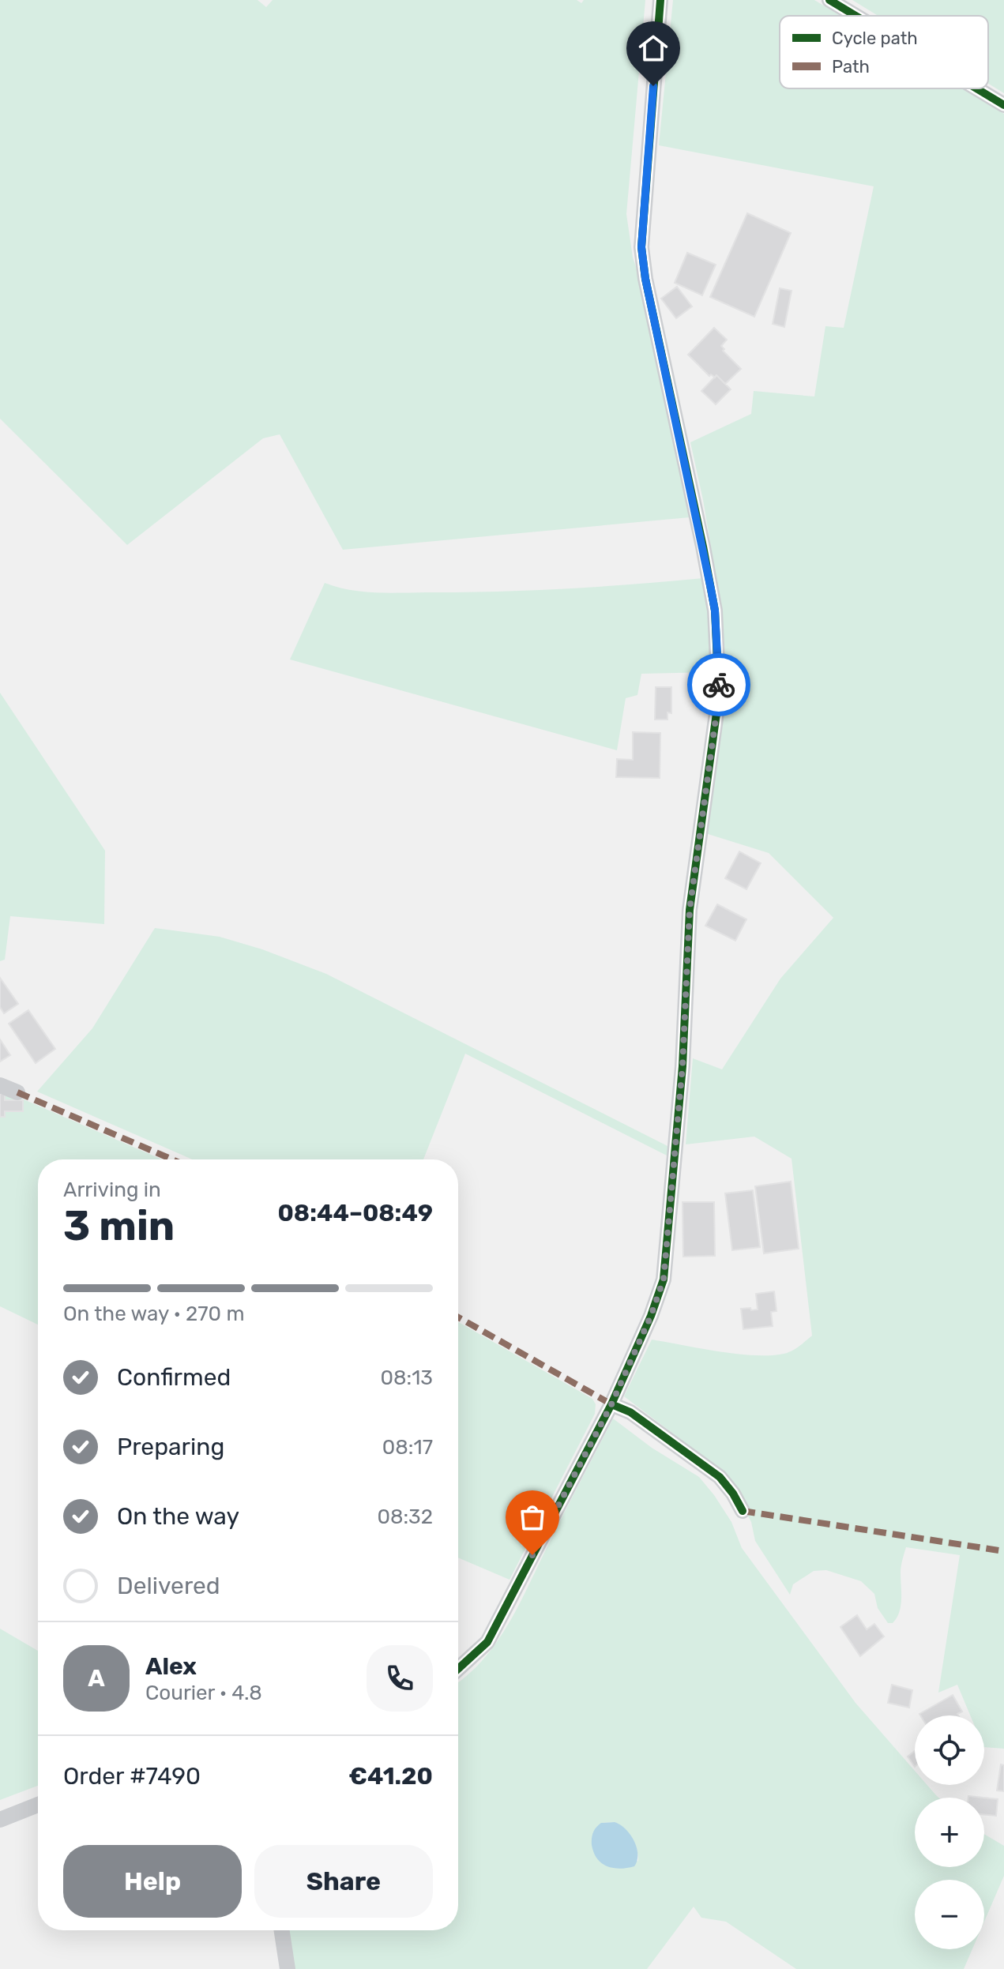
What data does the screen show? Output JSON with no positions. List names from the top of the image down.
{
  "legend": ["Cycle path", "Path"],
  "page": {
    "heading": ["3 min", "Arriving in", "08:44–08:49"],
    "panel": [
      "Alex",
      "Courier · 4.8",
      "Order #7490",
      "€41.20"
    ],
    "bar": "On the way · 270 m",
    "list": [
      ["Confirmed", "08:13"],
      ["Preparing", "08:17"],
      ["On the way", "08:32"],
      "Delivered"
    ],
    "round": "A",
    "map_buttons": ["+", "−"],
    "buttons": ["Help", "Share"]
  }
}
